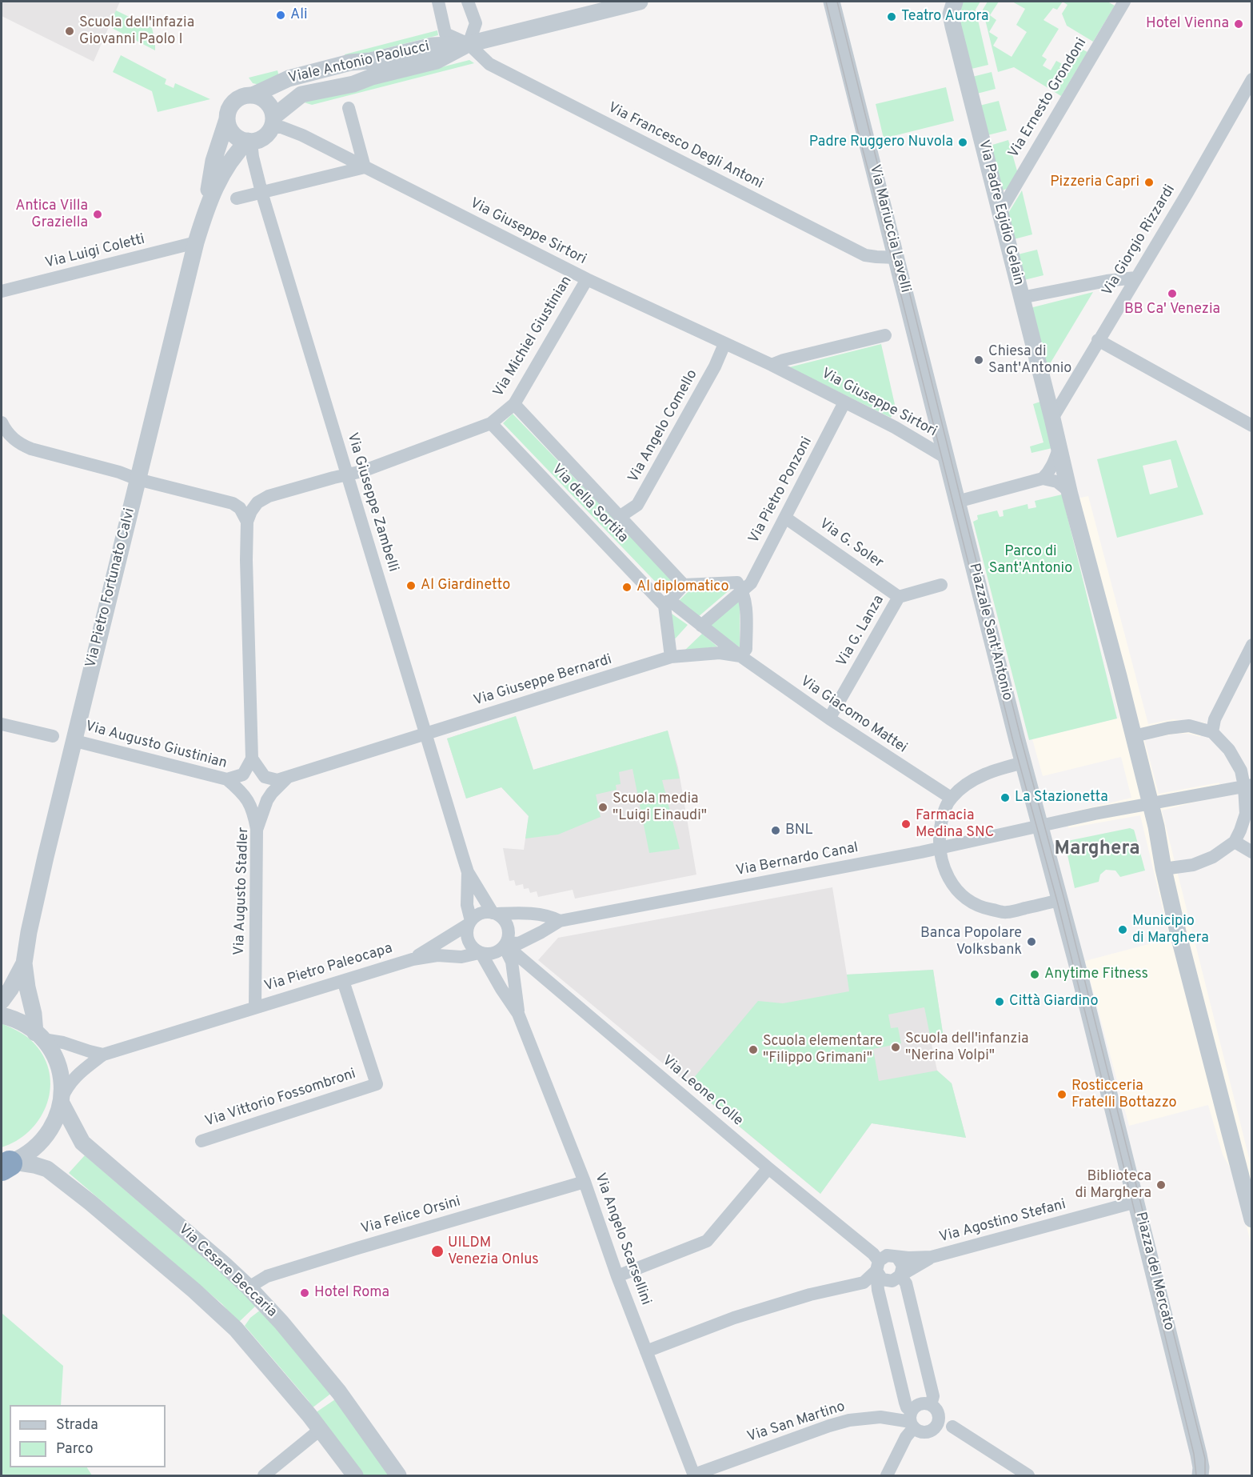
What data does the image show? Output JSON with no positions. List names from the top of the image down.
{
  "streets": {
    "street": [
      "Viale Antonio Paolucci",
      "Via Ernesto Grondoni",
      "Via Francesco Degli Antoni",
      "Via Padre Egidio Gelain",
      "Via Mariuccia Lavelli",
      "Via Giuseppe Sirtori",
      "Via Giorgio Rizzardi",
      "Via Luigi Coletti",
      "Via Michiel Giustinian",
      "Via Angelo Comello",
      "Via Pietro Ponzoni",
      "Via Giuseppe Zambelli",
      "Via della Sortita",
      "Via G. Soler",
      "Via Pietro Fortunato Calvi",
      "Via G. Lanza",
      "Piazzale Sant'Antonio",
      "Via Giuseppe Bernardi",
      "Via Giacomo Mattei",
      "Via Augusto Giustinian",
      "Via Bernardo Canal",
      "Via Augusto Stadler",
      "Via Pietro Paleocapa",
      "Via Leone Colle",
      "Via Vittorio Fossombroni",
      "Via Felice Orsini",
      "Via Agostino Stefani",
      "Via Angelo Scarsellini",
      "Via Cesare Beccaria",
      "Piazza del Mercato",
      "Via San Martino"
    ]
  },
  "crossings": [
    ["Viale Antonio Paolucci", "Via Francesco Degli Antoni"],
    ["Viale Antonio Paolucci", "Via Giuseppe Sirtori"],
    ["Viale Antonio Paolucci", "Via Giuseppe Zambelli"],
    ["Viale Antonio Paolucci", "Via Pietro Fortunato Calvi"],
    ["Via Ernesto Grondoni", "Via Padre Egidio Gelain"],
    ["Via Francesco Degli Antoni", "Via Mariuccia Lavelli"],
    ["Via Padre Egidio Gelain", "Via Giorgio Rizzardi"],
    ["Via Mariuccia Lavelli", "Via Giuseppe Sirtori"],
    ["Via Mariuccia Lavelli", "Piazzale Sant'Antonio"],
    ["Via Giuseppe Sirtori", "Via Michiel Giustinian"],
    ["Via Giuseppe Sirtori", "Via Angelo Comello"],
    ["Via Giuseppe Sirtori", "Via Pietro Ponzoni"],
    ["Via Giuseppe Sirtori", "Via Giuseppe Zambelli"],
    ["Via Giuseppe Sirtori", "Via Pietro Fortunato Calvi"],
    ["Via Giuseppe Sirtori", "Piazzale Sant'Antonio"],
    ["Via Luigi Coletti", "Via Pietro Fortunato Calvi"],
    ["Via Michiel Giustinian", "Via Giuseppe Zambelli"],
    ["Via Michiel Giustinian", "Via della Sortita"],
    ["Via Angelo Comello", "Via della Sortita"],
    ["Via Pietro Ponzoni", "Via della Sortita"],
    ["Via Pietro Ponzoni", "Via G. Soler"],
    ["Via Pietro Ponzoni", "Via Giacomo Mattei"],
    ["Via Giuseppe Zambelli", "Via Pietro Fortunato Calvi"],
    ["Via Giuseppe Zambelli", "Via Giuseppe Bernardi"],
    ["Via Giuseppe Zambelli", "Via Bernardo Canal"],
    ["Via Giuseppe Zambelli", "Via Pietro Paleocapa"],
    ["Via Giuseppe Zambelli", "Via Leone Colle"],
    ["Via Giuseppe Zambelli", "Via Angelo Scarsellini"],
    ["Via della Sortita", "Via Giacomo Mattei"],
    ["Via G. Soler", "Via G. Lanza"],
    ["Via Pietro Fortunato Calvi", "Via Augusto Giustinian"],
    ["Via G. Lanza", "Via Giacomo Mattei"],
    ["Piazzale Sant'Antonio", "Via Bernardo Canal"],
    ["Piazzale Sant'Antonio", "Piazza del Mercato"],
    ["Via Giuseppe Bernardi", "Via Giacomo Mattei"],
    ["Via Augusto Giustinian", "Via Augusto Stadler"],
    ["Via Bernardo Canal", "Via Pietro Paleocapa"],
    ["Via Bernardo Canal", "Via Leone Colle"],
    ["Via Bernardo Canal", "Via Angelo Scarsellini"],
    ["Via Bernardo Canal", "Piazza del Mercato"],
    ["Via Augusto Stadler", "Via Pietro Paleocapa"],
    ["Via Pietro Paleocapa", "Via Leone Colle"],
    ["Via Pietro Paleocapa", "Via Vittorio Fossombroni"],
    ["Via Pietro Paleocapa", "Via Angelo Scarsellini"],
    ["Via Leone Colle", "Via Agostino Stefani"],
    ["Via Leone Colle", "Via Angelo Scarsellini"],
    ["Via Felice Orsini", "Via Angelo Scarsellini"],
    ["Via Felice Orsini", "Via Cesare Beccaria"],
    ["Via Agostino Stefani", "Piazza del Mercato"],
    ["Via Angelo Scarsellini", "Via San Martino"]
  ],
  "districts": ["Marghera"],
  "parks": ["Parco di Sant'Antonio"],
  "places": [
    "Ali",
    "Teatro Aurora",
    "Hotel Vienna",
    "Scuola dell'infazia Giovanni Paolo I",
    "Padre Ruggero Nuvola",
    "Pizzeria Capri",
    "Antica Villa Graziella",
    "BB Ca' Venezia",
    "Chiesa di Sant'Antonio",
    "Al Giardinetto",
    "Al diplomatico",
    "La Stazionetta",
    "Scuola media \"Luigi Einaudi\"",
    "Farmacia Medina SNC",
    "BNL",
    "Municipio di Marghera",
    "Banca Popolare Volksbank",
    "Anytime Fitness",
    "Città Giardino",
    "Scuola dell'infanzia \"Nerina Volpi\"",
    "Scuola elementare \"Filippo Grimani\"",
    "Rosticceria Fratelli Bottazzo",
    "Biblioteca di Marghera",
    "UILDM Venezia Onlus",
    "Hotel Roma"
  ],
  "legend": ["Strada", "Parco"]
}
